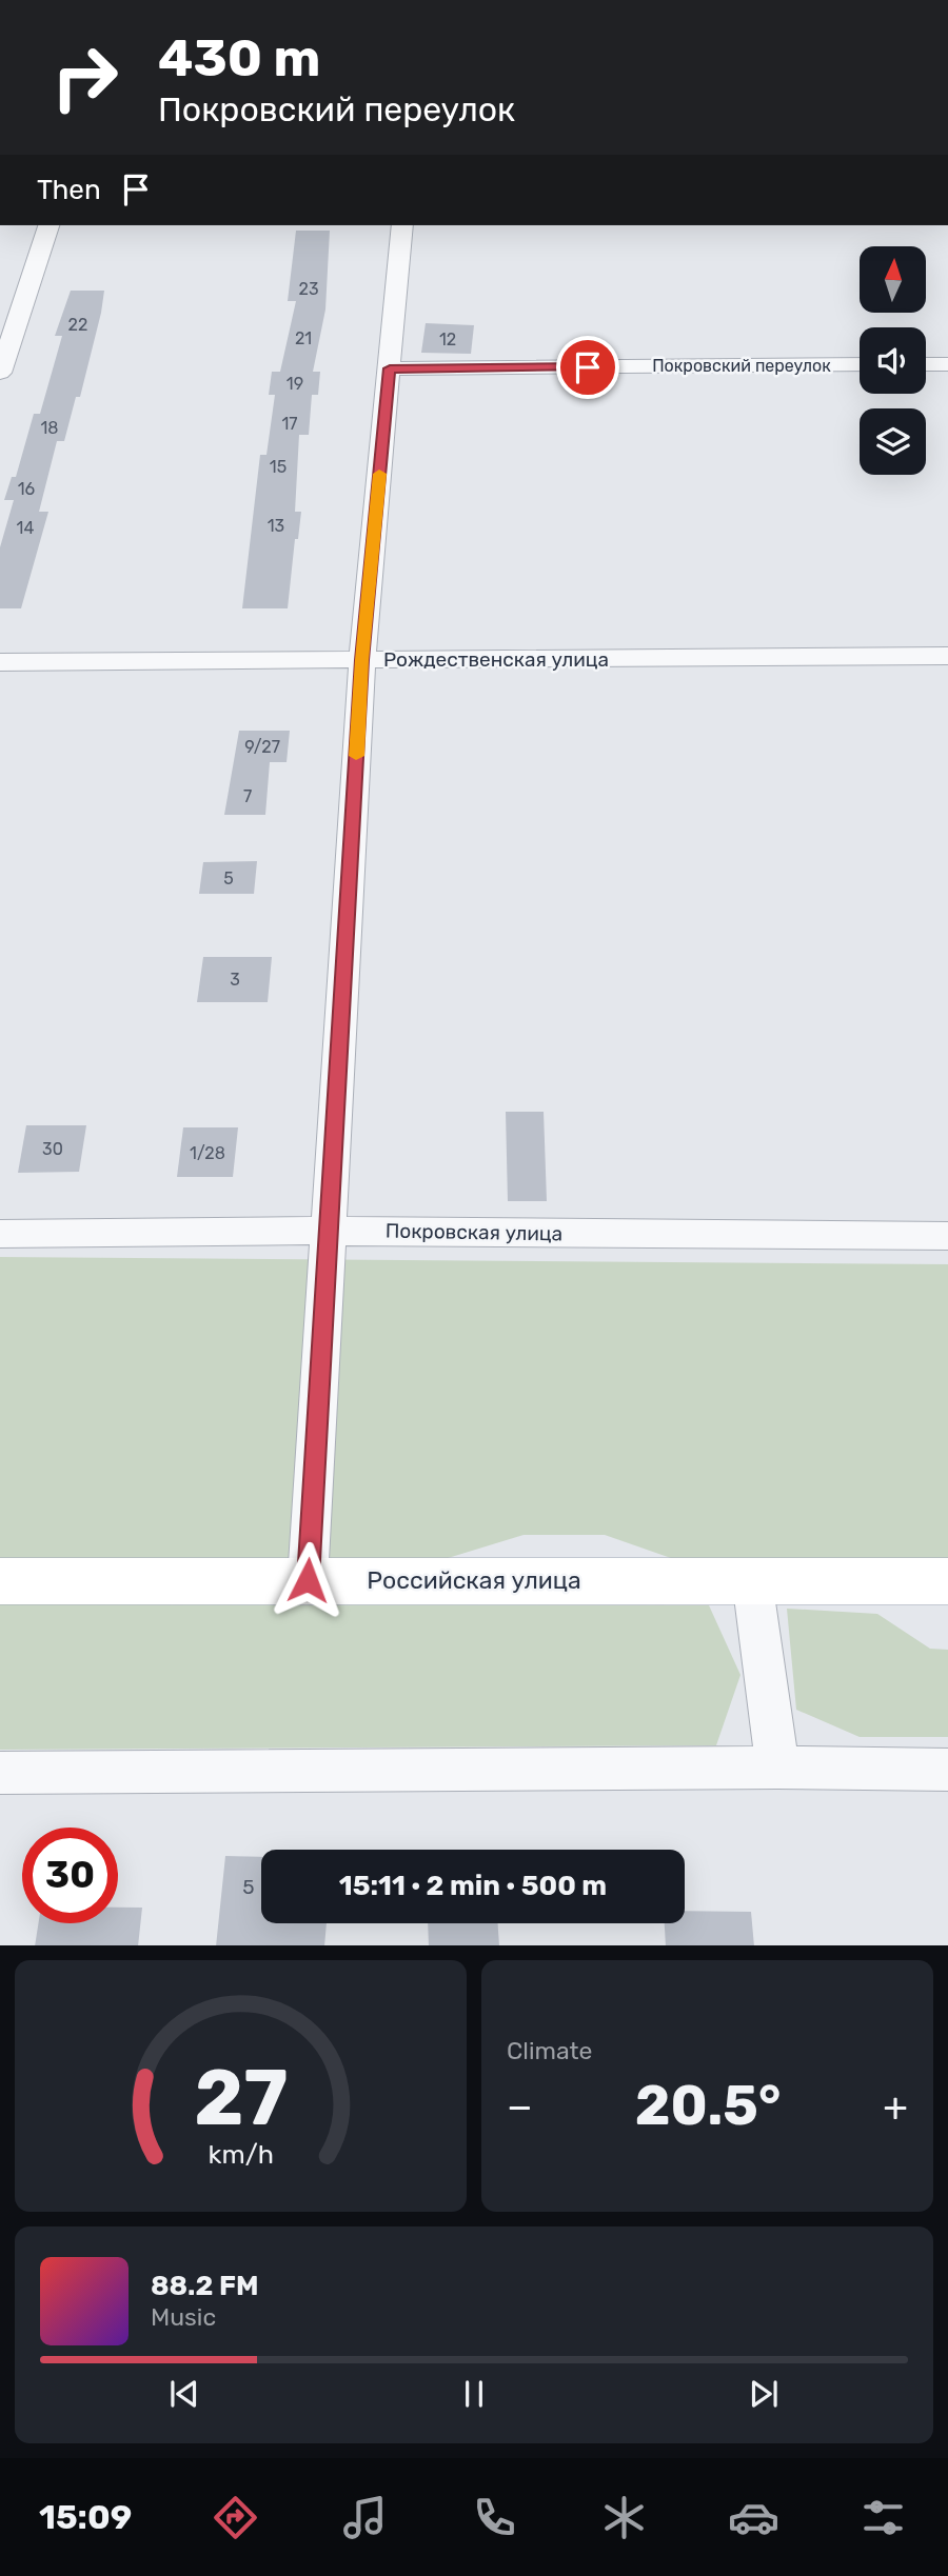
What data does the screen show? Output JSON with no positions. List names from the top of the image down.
{
  "streets": {
    "main road": ["Российская улица"],
    "street": ["Покровский переулок", "Рождественская улица", "Покровская улица"]
  },
  "house_numbers": [
    "23",
    "22",
    "21",
    "12",
    "19",
    "17",
    "18",
    "15",
    "16",
    "13",
    "14",
    "9/27",
    "7",
    "5",
    "3",
    "30",
    "1/28",
    "5"
  ],
  "north": "top",
  "page": {
    "turn": ["430 m", "Покровский переулок"],
    "then": "Then",
    "limit": "30",
    "trip": "15:11 · 2 min · 500 m",
    "tile": "Climate",
    "heat": ["−", "20.5°", "+"],
    "song": ["88.2 FM", "Music"],
    "tabs": "15:09",
    "gauge": ["27", "km/h"]
  }
}
